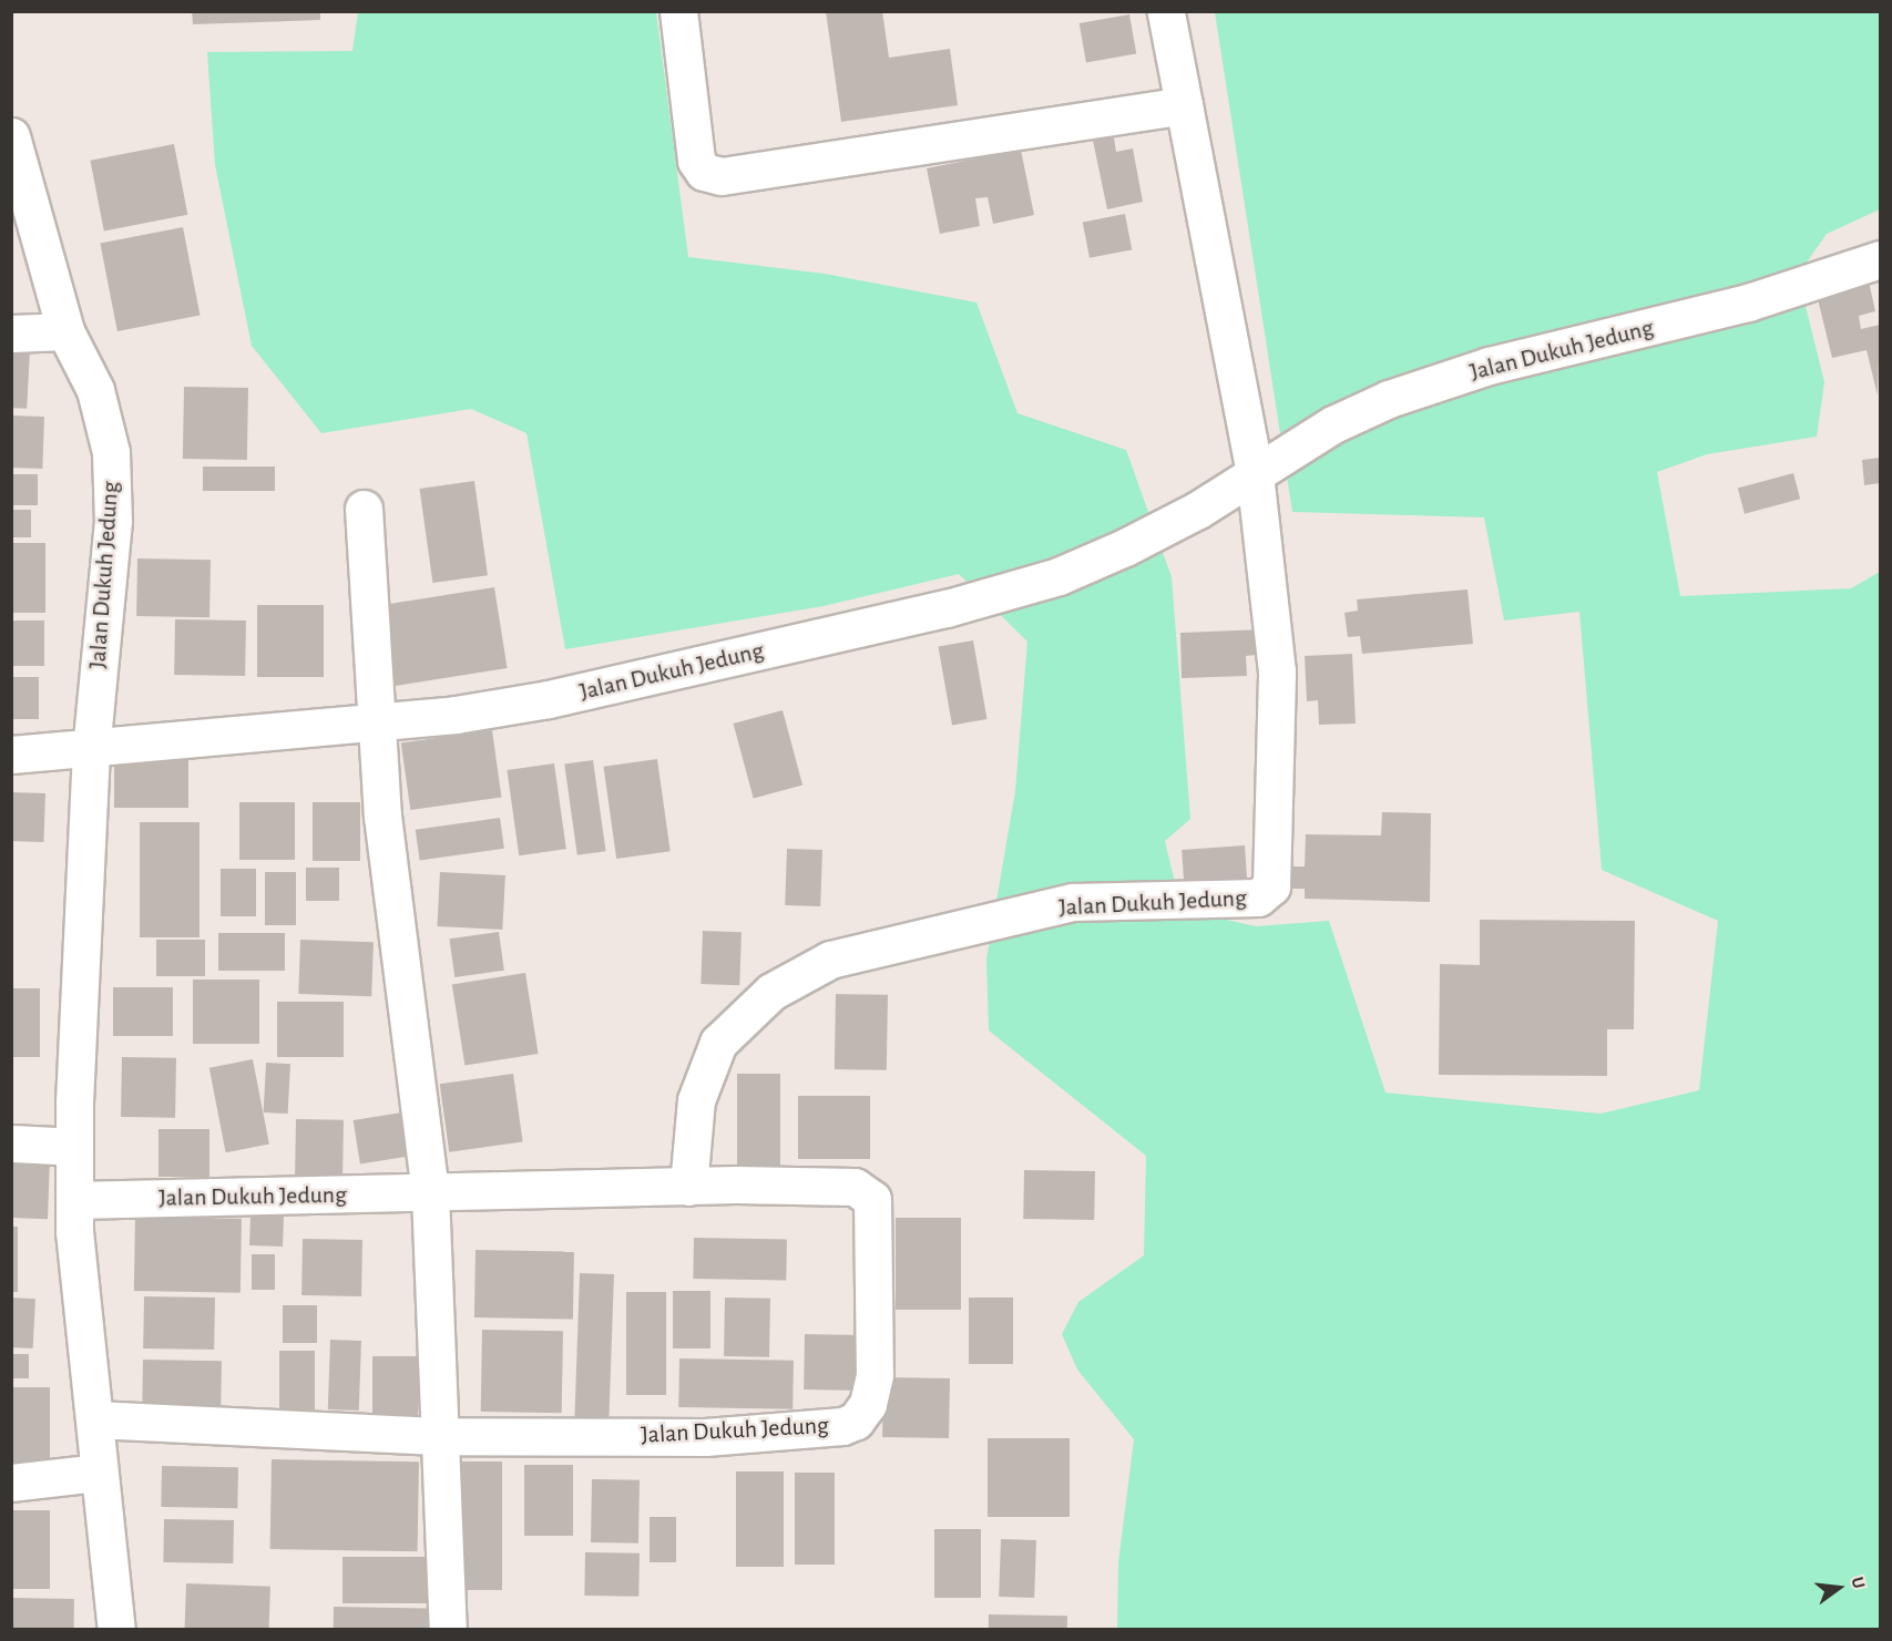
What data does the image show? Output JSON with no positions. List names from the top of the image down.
{
  "streets": {
    "street": ["Jalan Dukuh Jedung"]
  },
  "north": "right"
}
